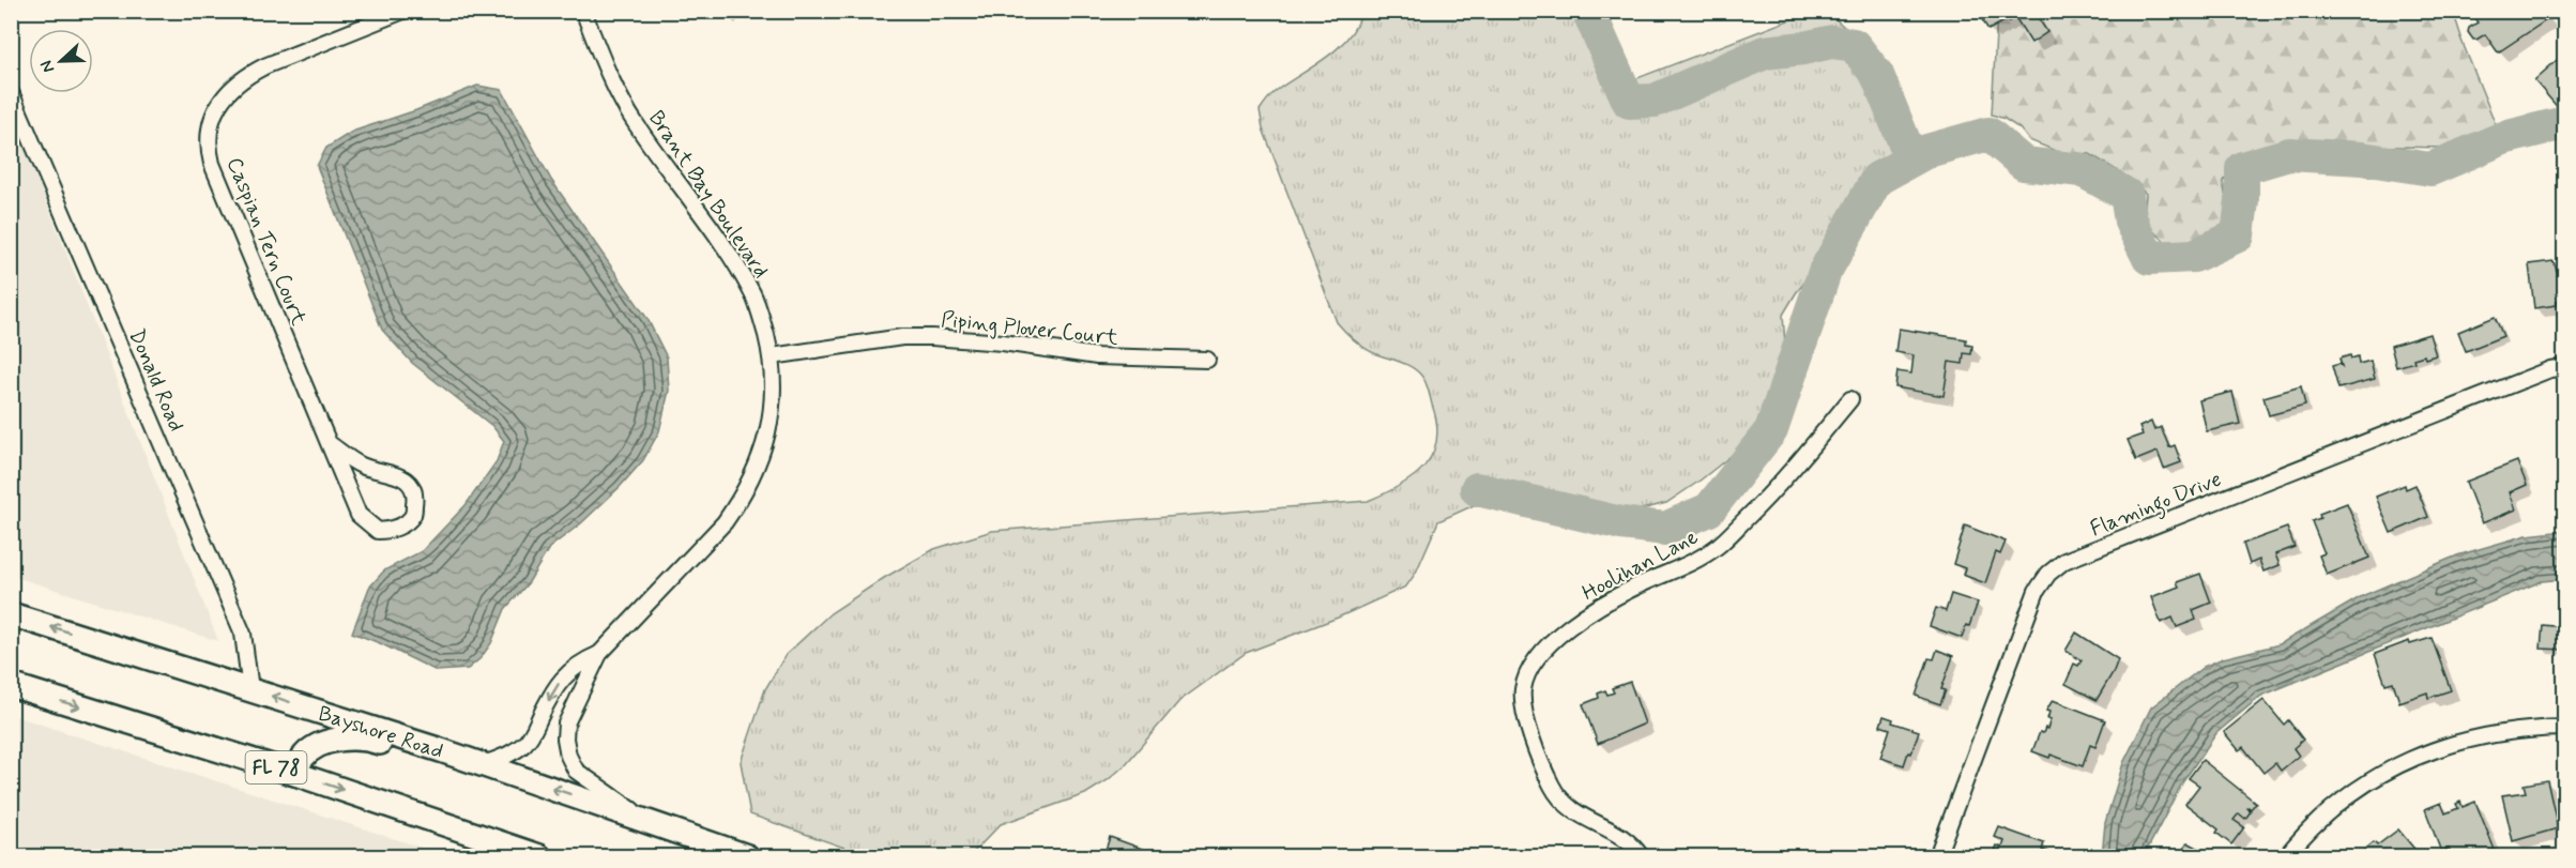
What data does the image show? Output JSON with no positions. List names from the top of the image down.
{
  "streets": {
    "main road": ["Bayshore Road", "FL 78"],
    "street": [
      "Brant Bay Boulevard",
      "Caspian Tern Court",
      "Piping Plover Court",
      "Donald Road",
      "Flamingo Drive",
      "Hoolihan Lane"
    ]
  },
  "crossings": [
    ["Brant Bay Boulevard", "Piping Plover Court"],
    ["Brant Bay Boulevard", "Bayshore Road"],
    ["Donald Road", "Bayshore Road"]
  ],
  "north": "left"
}
